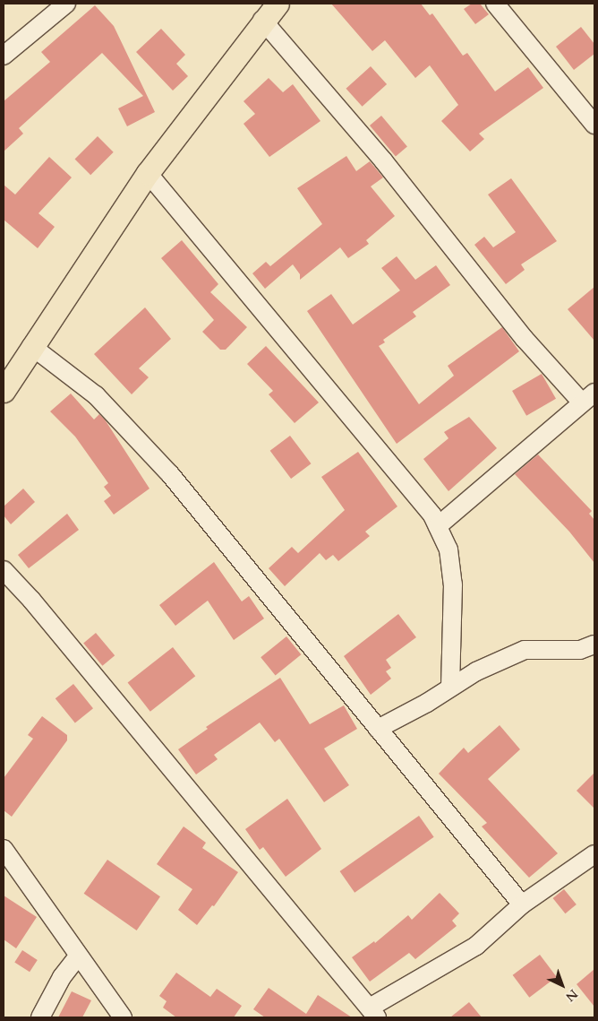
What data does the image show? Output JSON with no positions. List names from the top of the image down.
{
  "north": "bottom right"
}
